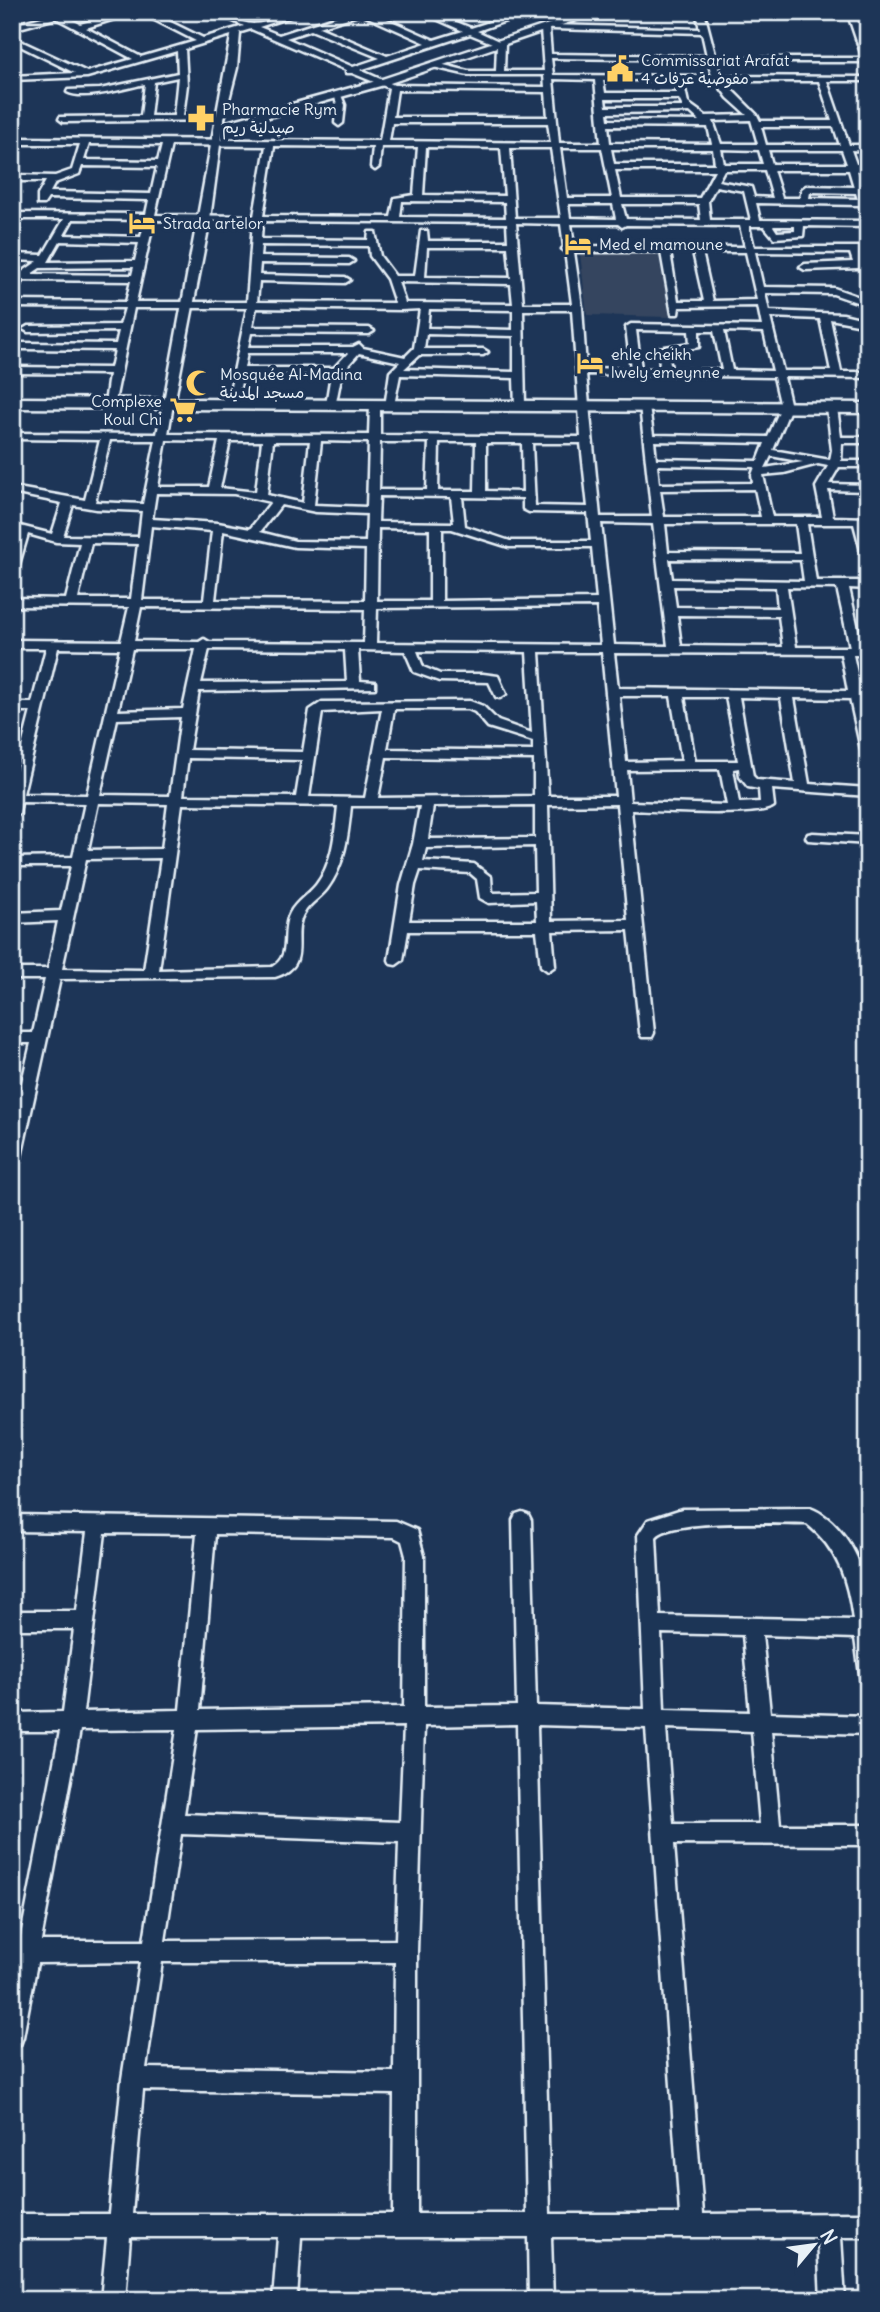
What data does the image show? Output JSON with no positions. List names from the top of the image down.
{
  "places": {
    "public building": ["Commissariat Arafat 4 مفوضية عرفات"],
    "pharmacy": ["Pharmacie Rym صيدلية ريم"],
    "hotel": ["Strada artelor", "Med el mamoune", "ehle cheikh lwely emeynne"],
    "mosque": ["Mosquée Al-Madina مسجد المدينة"],
    "supermarket": ["Complexe Koul Chi"]
  },
  "north": "top right"
}
